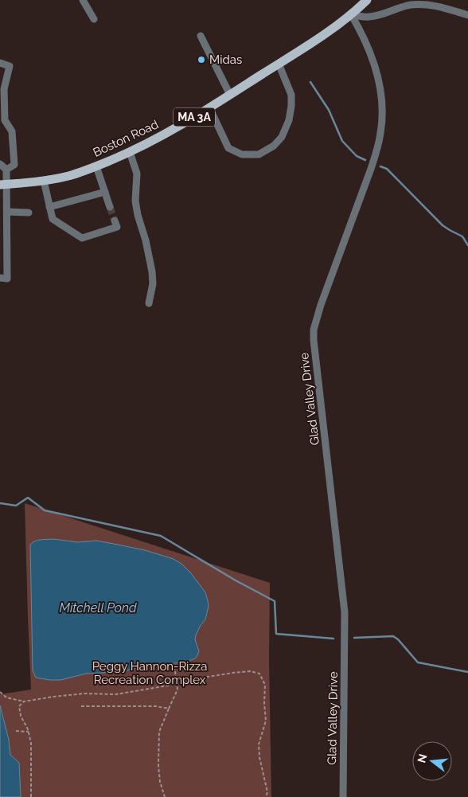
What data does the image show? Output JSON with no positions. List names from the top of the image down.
{
  "streets": {
    "main road": ["MA 3A", "Boston Road"],
    "street": ["Glad Valley Drive"]
  },
  "crossings": [
    ["Boston Road", "Glad Valley Drive"]
  ],
  "water": ["Mitchell Pond"],
  "parks": ["Peggy Hannon-Rizza Recreation Complex"],
  "places": ["Midas"],
  "north": "left"
}
